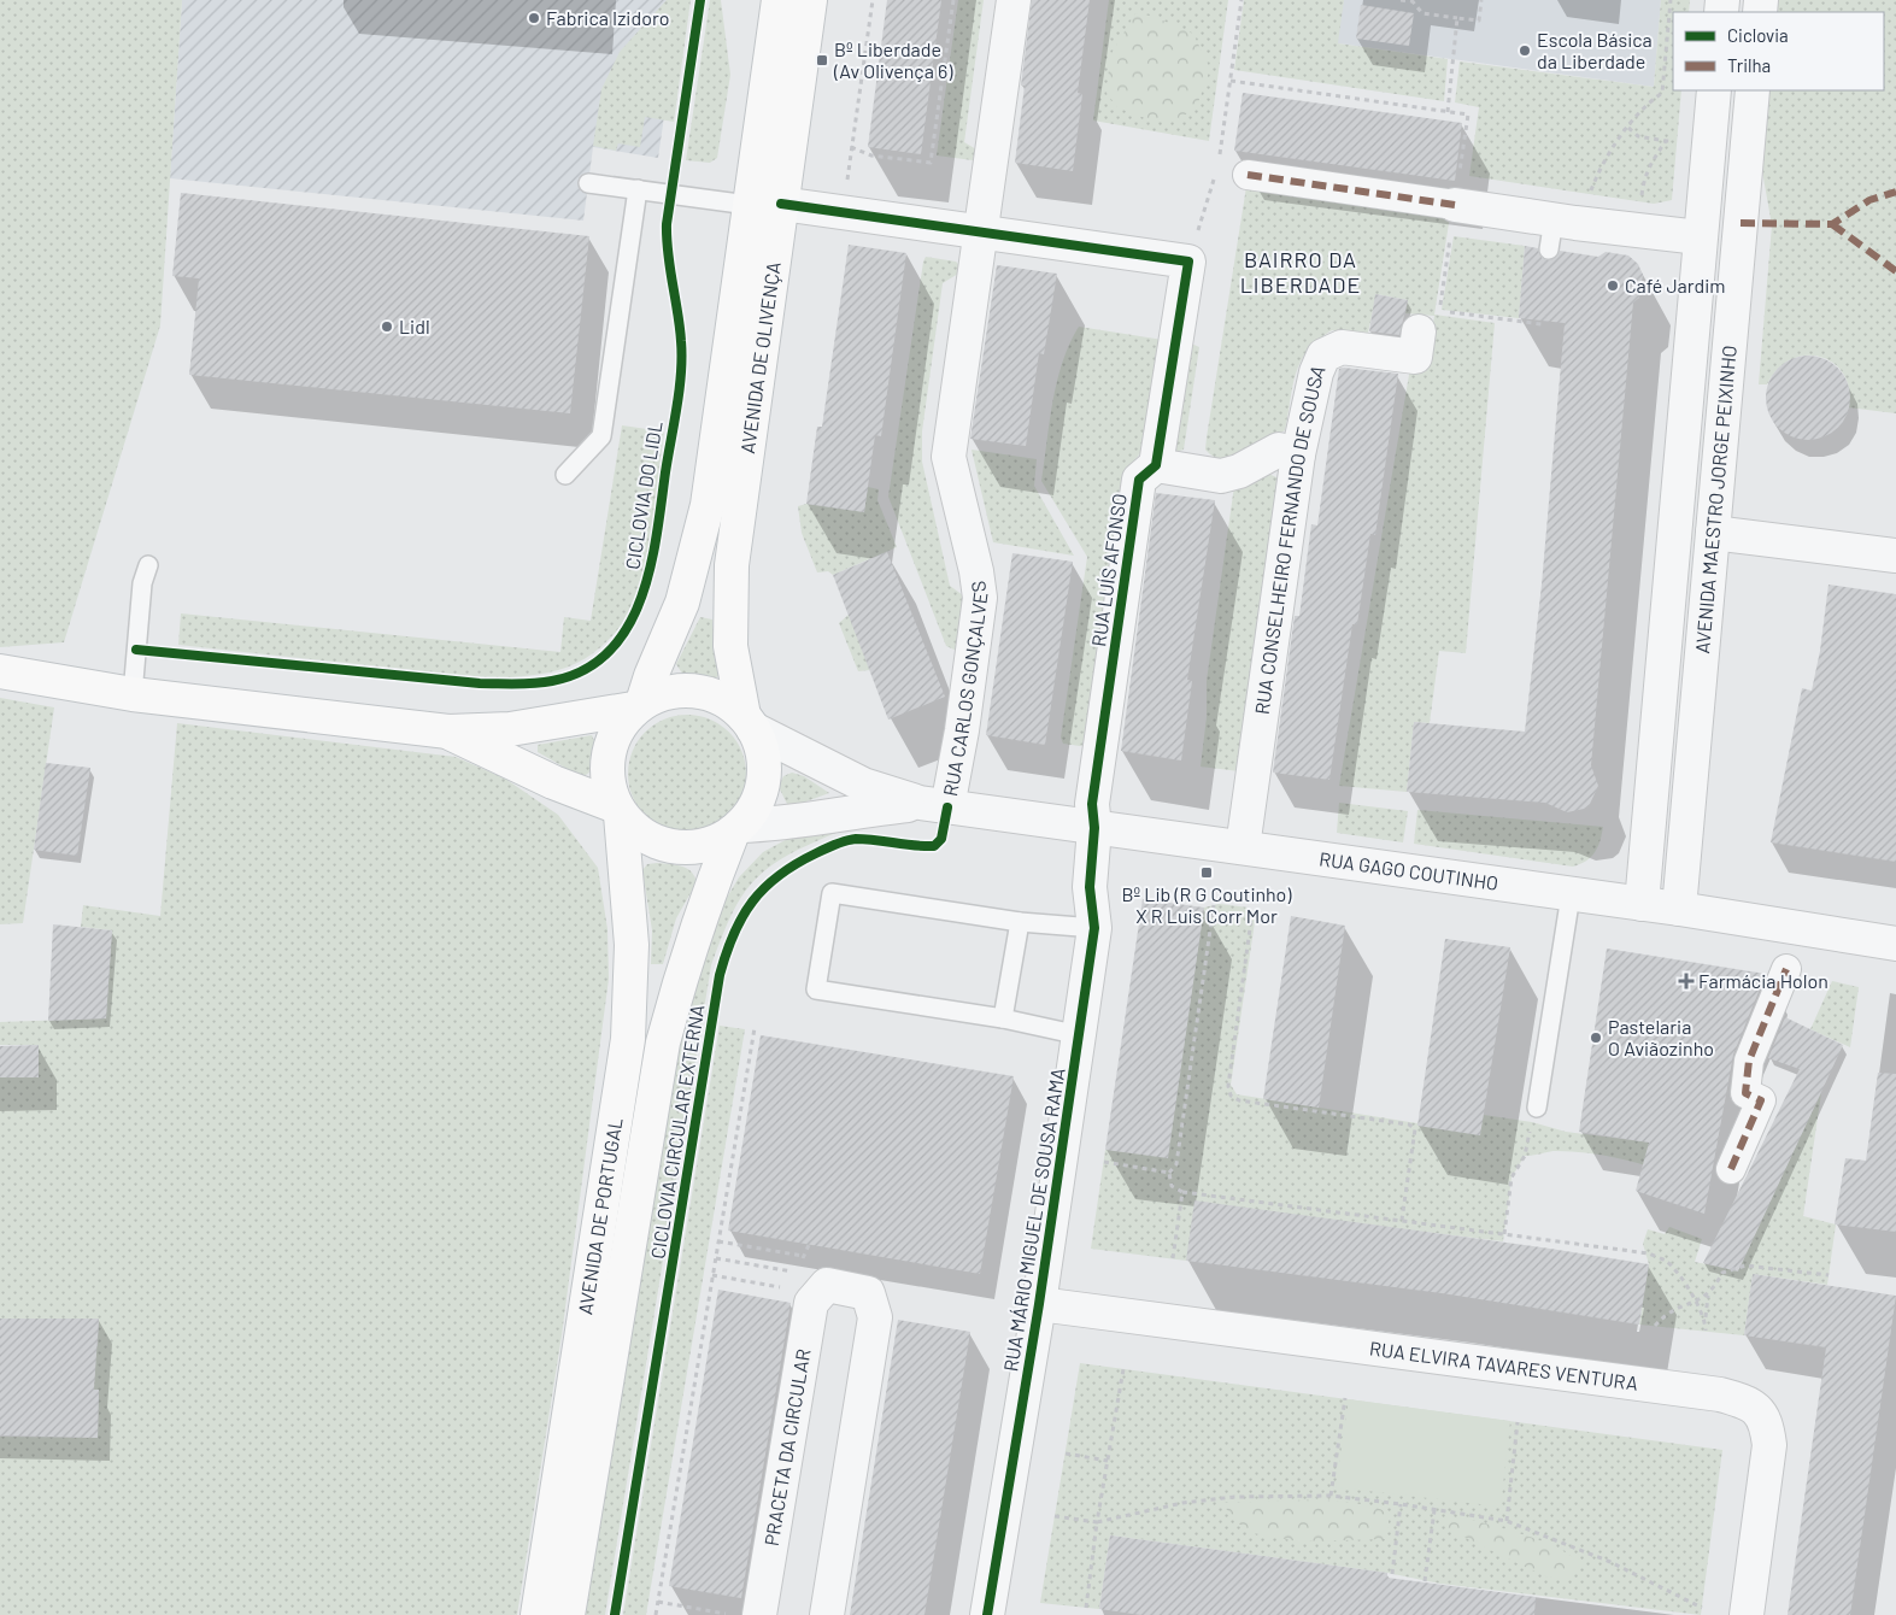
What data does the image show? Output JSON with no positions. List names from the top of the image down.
{
  "streets": {
    "main road": ["AVENIDA DE OLIVENÇA", "AVENIDA DE PORTUGAL"],
    "street": [
      "AVENIDA MAESTRO JORGE PEIXINHO",
      "RUA CONSELHEIRO FERNANDO DE SOUSA",
      "RUA LUÍS AFONSO",
      "RUA CARLOS GONÇALVES",
      "RUA GAGO COUTINHO",
      "RUA MÁRIO MIGUEL DE SOUSA RAMA",
      "RUA ELVIRA TAVARES VENTURA",
      "PRACETA DA CIRCULAR"
    ],
    "cycle path": ["CICLOVIA DO LIDL", "CICLOVIA CIRCULAR EXTERNA"]
  },
  "crossings": [
    ["AVENIDA DE OLIVENÇA", "RUA GAGO COUTINHO"],
    ["AVENIDA DE OLIVENÇA", "AVENIDA DE PORTUGAL"],
    ["AVENIDA MAESTRO JORGE PEIXINHO", "RUA GAGO COUTINHO"],
    ["RUA CONSELHEIRO FERNANDO DE SOUSA", "RUA GAGO COUTINHO"],
    ["RUA LUÍS AFONSO", "RUA GAGO COUTINHO"],
    ["RUA LUÍS AFONSO", "RUA MÁRIO MIGUEL DE SOUSA RAMA"],
    ["RUA CARLOS GONÇALVES", "RUA GAGO COUTINHO"],
    ["RUA GAGO COUTINHO", "AVENIDA DE PORTUGAL"],
    ["RUA GAGO COUTINHO", "RUA MÁRIO MIGUEL DE SOUSA RAMA"],
    ["RUA MÁRIO MIGUEL DE SOUSA RAMA", "RUA ELVIRA TAVARES VENTURA"]
  ],
  "districts": ["BAIRRO DA LIBERDADE"],
  "places": {
    "other": [
      "Fabrica Izidoro",
      "Escola Básica da Liberdade",
      "Café Jardim",
      "Lidl",
      "Pastelaria O Aviãozinho"
    ],
    "transit": ["Bº Liberdade (Av Olivença 6)", "Bº Lib (R G Coutinho) X R Luis Corr Mor"],
    "health": ["Farmácia Holon"]
  },
  "legend": ["Ciclovia", "Trilha"]
}
